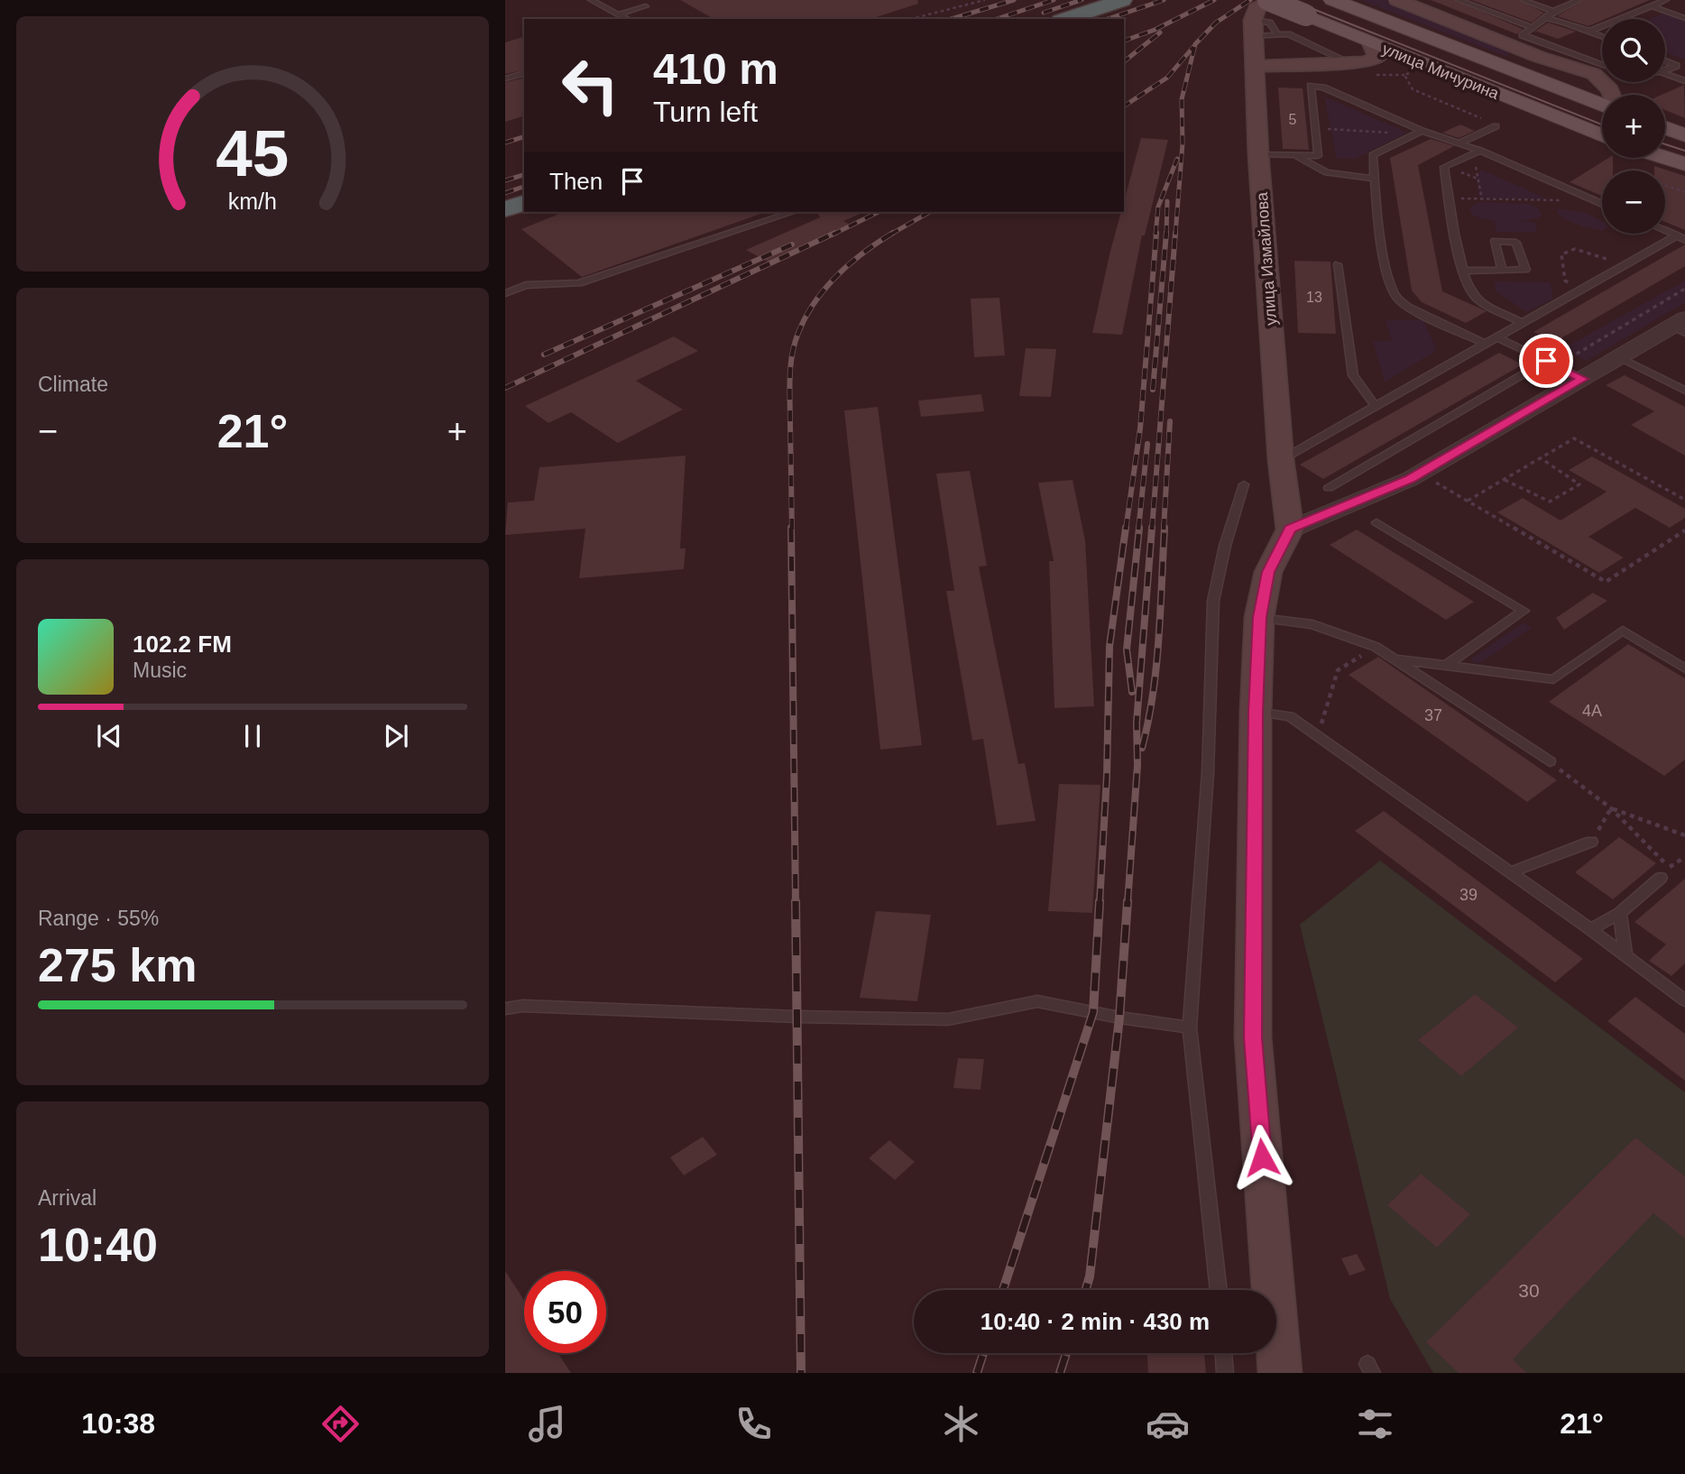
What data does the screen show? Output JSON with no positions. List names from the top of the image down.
{
  "streets": {
    "main road": ["улица Мичурина", "улица Измайлова"]
  },
  "house_numbers": [
    "5",
    "13",
    "4А",
    "37",
    "39",
    "30"
  ],
  "page": {
    "map_buttons": ["+", "−"],
    "turn": ["410 m", "Turn left"],
    "then": "Then",
    "tile": [
      "Climate",
      ["Range · 55%", "275 km"],
      ["Arrival", "10:40"]
    ],
    "heat": ["−", "21°", "+"],
    "song": ["102.2 FM", "Music"],
    "limit": "50",
    "trip": "10:40 · 2 min · 430 m",
    "tabs": ["10:38", "21°"],
    "gauge": ["45", "km/h"]
  }
}
